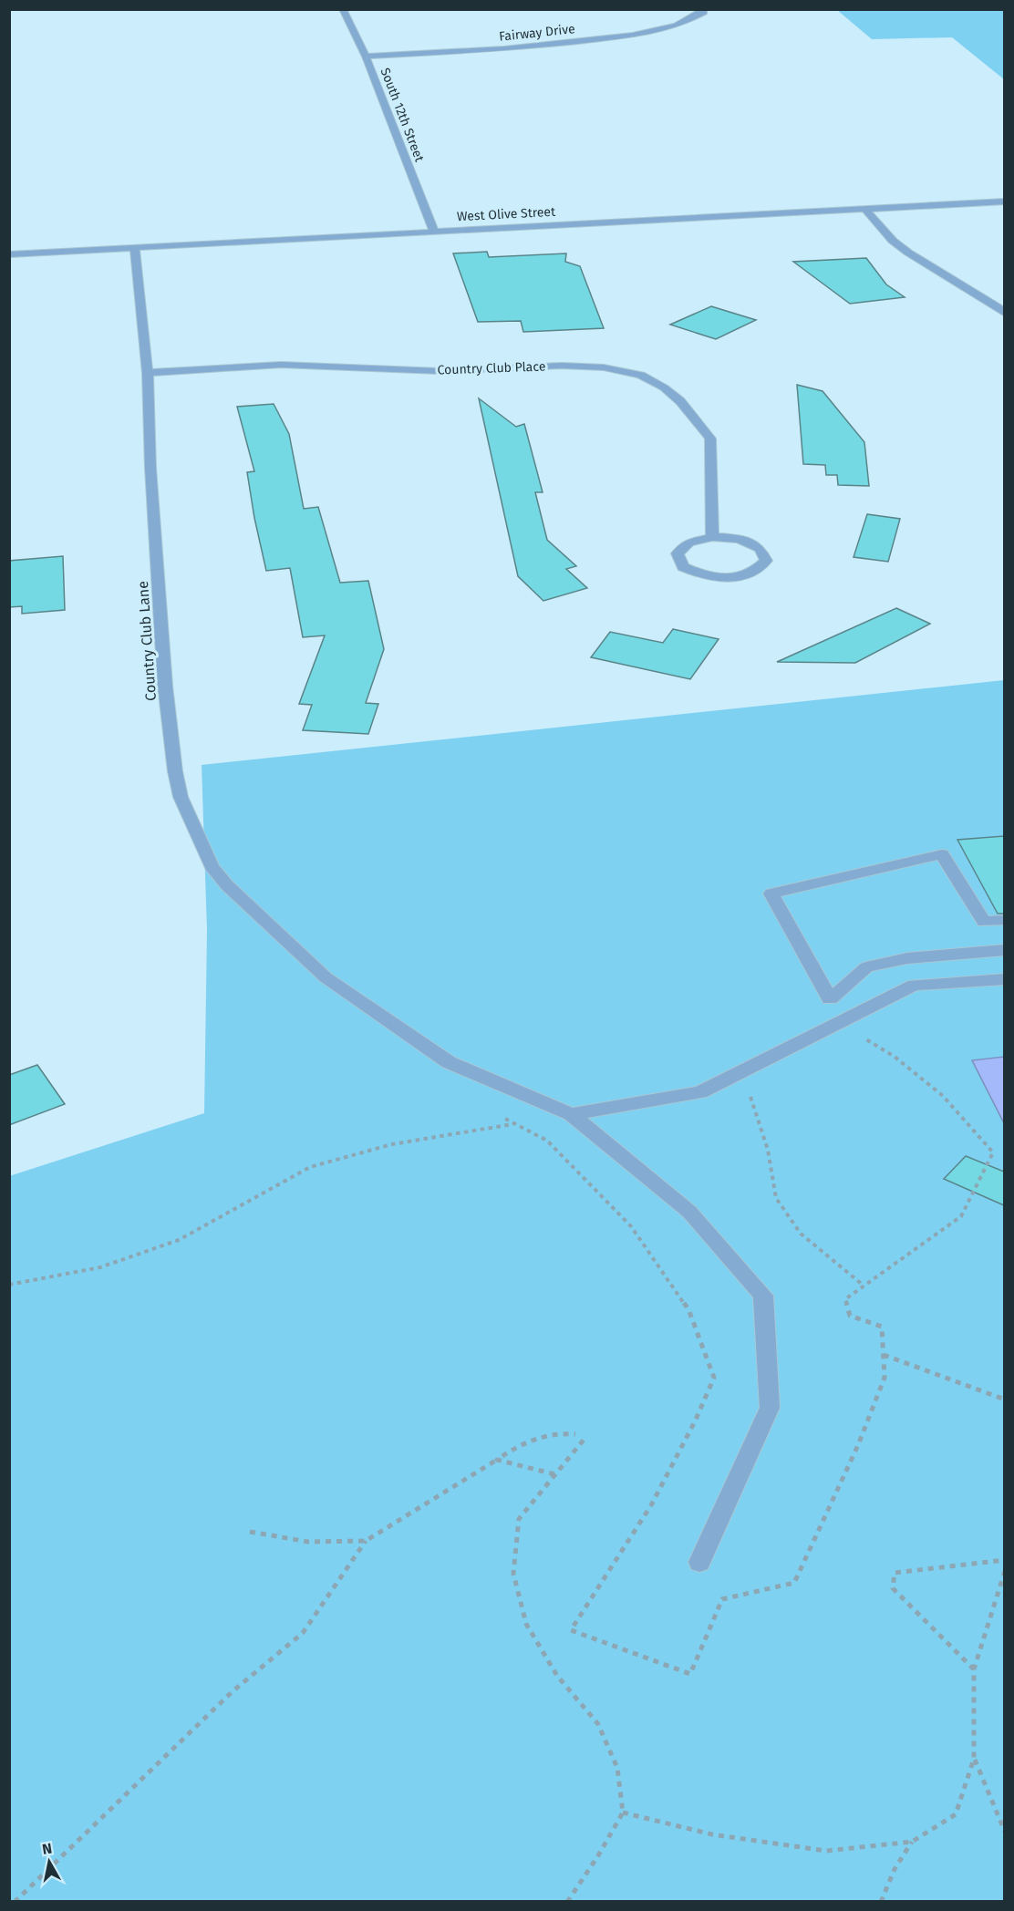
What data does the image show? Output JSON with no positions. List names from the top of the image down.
{
  "streets": {
    "street": [
      "Fairway Drive",
      "South 12th Street",
      "West Olive Street",
      "Country Club Place",
      "Country Club Lane"
    ]
  },
  "crossings": [
    ["Fairway Drive", "South 12th Street"],
    ["South 12th Street", "West Olive Street"],
    ["West Olive Street", "Country Club Lane"],
    ["Country Club Place", "Country Club Lane"]
  ],
  "north": "top"
}
